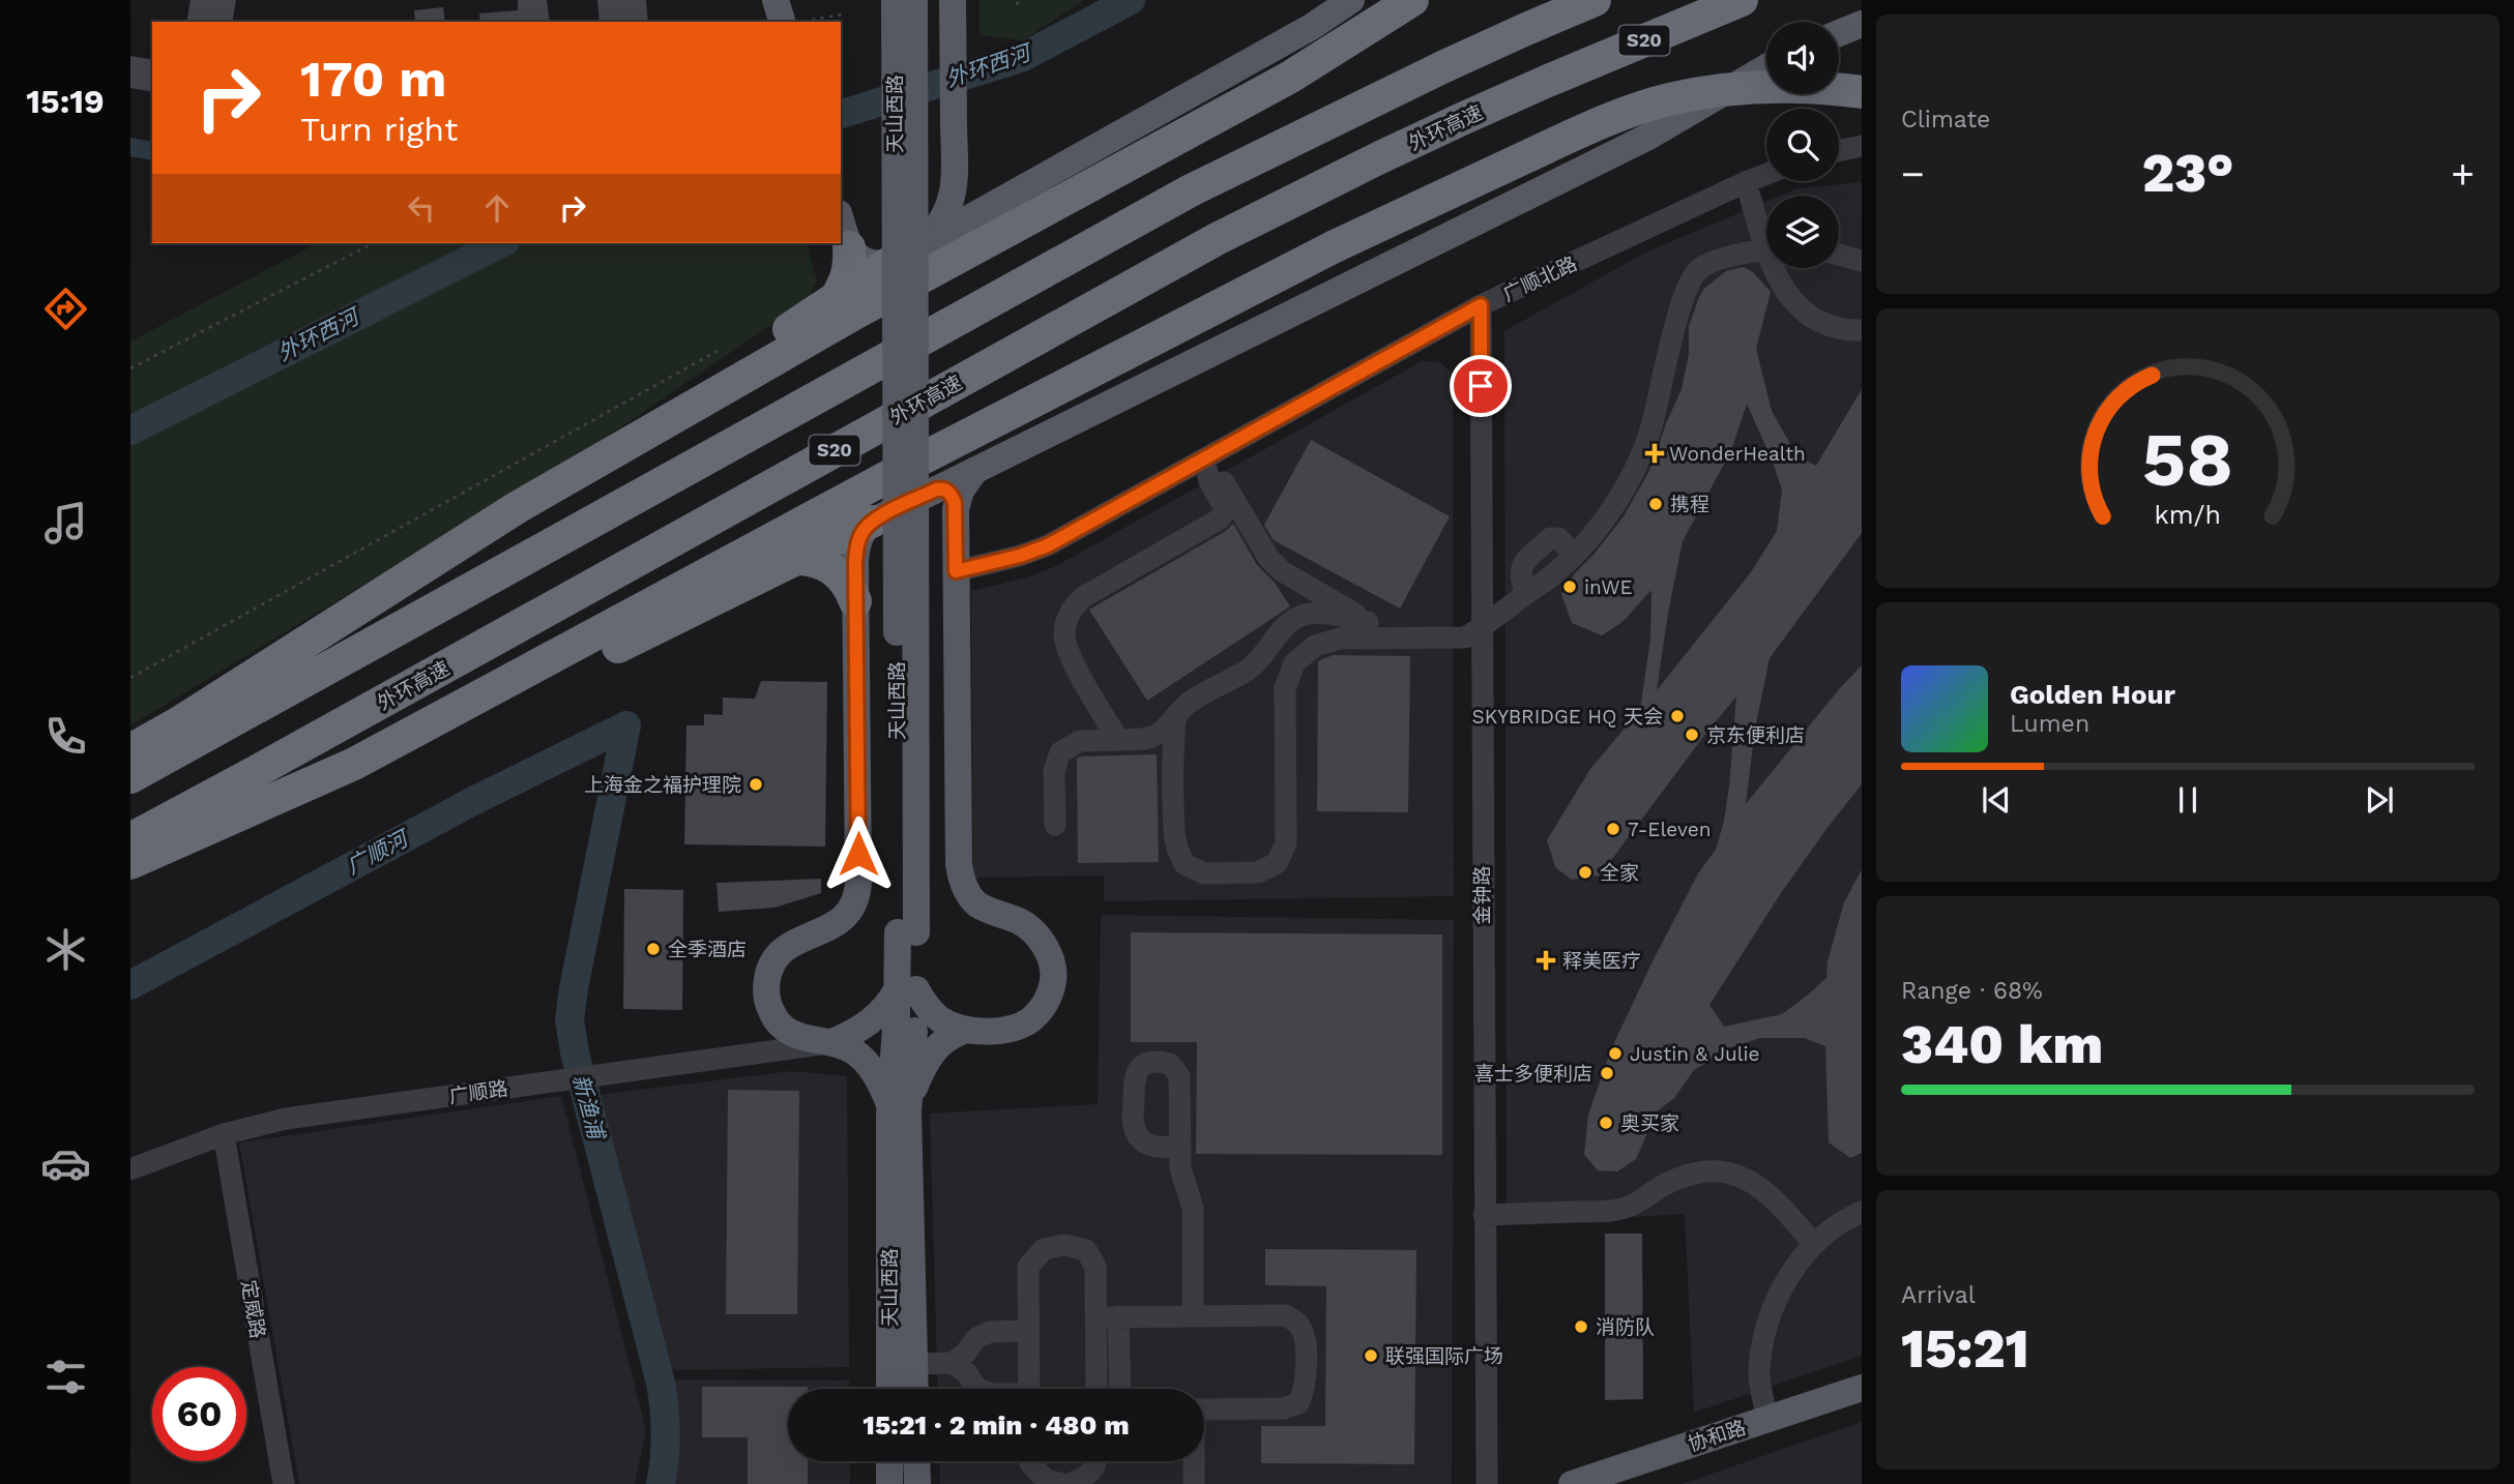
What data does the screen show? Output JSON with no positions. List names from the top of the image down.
{
  "streets": {
    "highway": ["S20", "外环高速"],
    "main road": ["天山西路", "协和路"],
    "street": [
      "广顺北路",
      "金钟路",
      "广顺路",
      "定威路"
    ]
  },
  "crossings": [
    ["广顺北路", "金钟路"],
    ["广顺路", "定威路"]
  ],
  "water": ["外环西河", "广顺河", "新渔浦"],
  "places": {
    "health": ["WonderHealth", "释美医疗"],
    "other": [
      "携程",
      "inWE",
      "SKYBRIDGE HQ 天会",
      "京东便利店",
      "上海金之福护理院",
      "7-Eleven",
      "全家",
      "全季酒店",
      "Justin & Julie",
      "喜士多便利店",
      "奥买家",
      "消防队",
      "联强国际广场"
    ]
  },
  "page": {
    "tabs": "15:19",
    "tile": [
      "Climate",
      ["Range · 68%", "340 km"],
      ["Arrival", "15:21"]
    ],
    "turn": ["170 m", "Turn right"],
    "heat": ["−", "23°", "+"],
    "song": ["Golden Hour", "Lumen"],
    "limit": "60",
    "trip": "15:21 · 2 min · 480 m",
    "gauge": ["58", "km/h"]
  }
}
